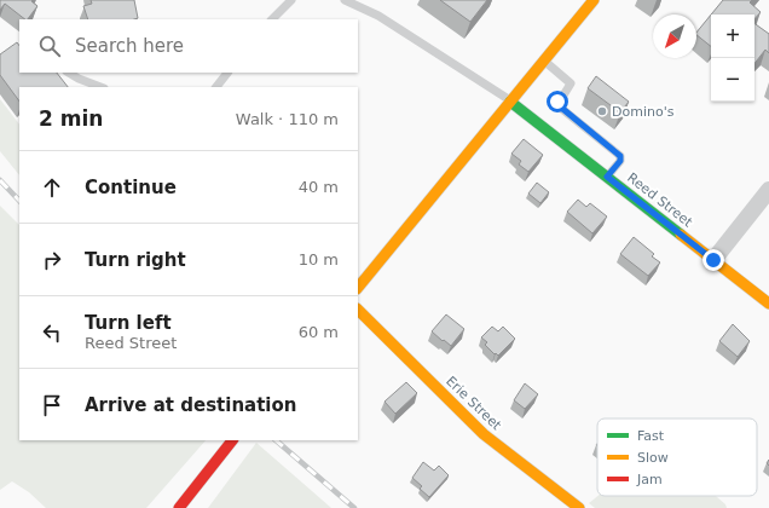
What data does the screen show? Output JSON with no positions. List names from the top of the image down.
{
  "streets": {
    "street": ["Reed Street", "Erie Street"]
  },
  "places": ["Domino's"],
  "legend": ["Fast", "Slow", "Jam"],
  "north": "bottom left",
  "page": {
    "map_buttons": ["+", "−"],
    "search": "Search here",
    "heading": ["2 min", "Walk · 110 m"],
    "list": [
      ["Continue", "40 m"],
      ["Turn right", "10 m"],
      ["Turn left", "Reed Street", "60 m"],
      "Arrive at destination"
    ]
  }
}
